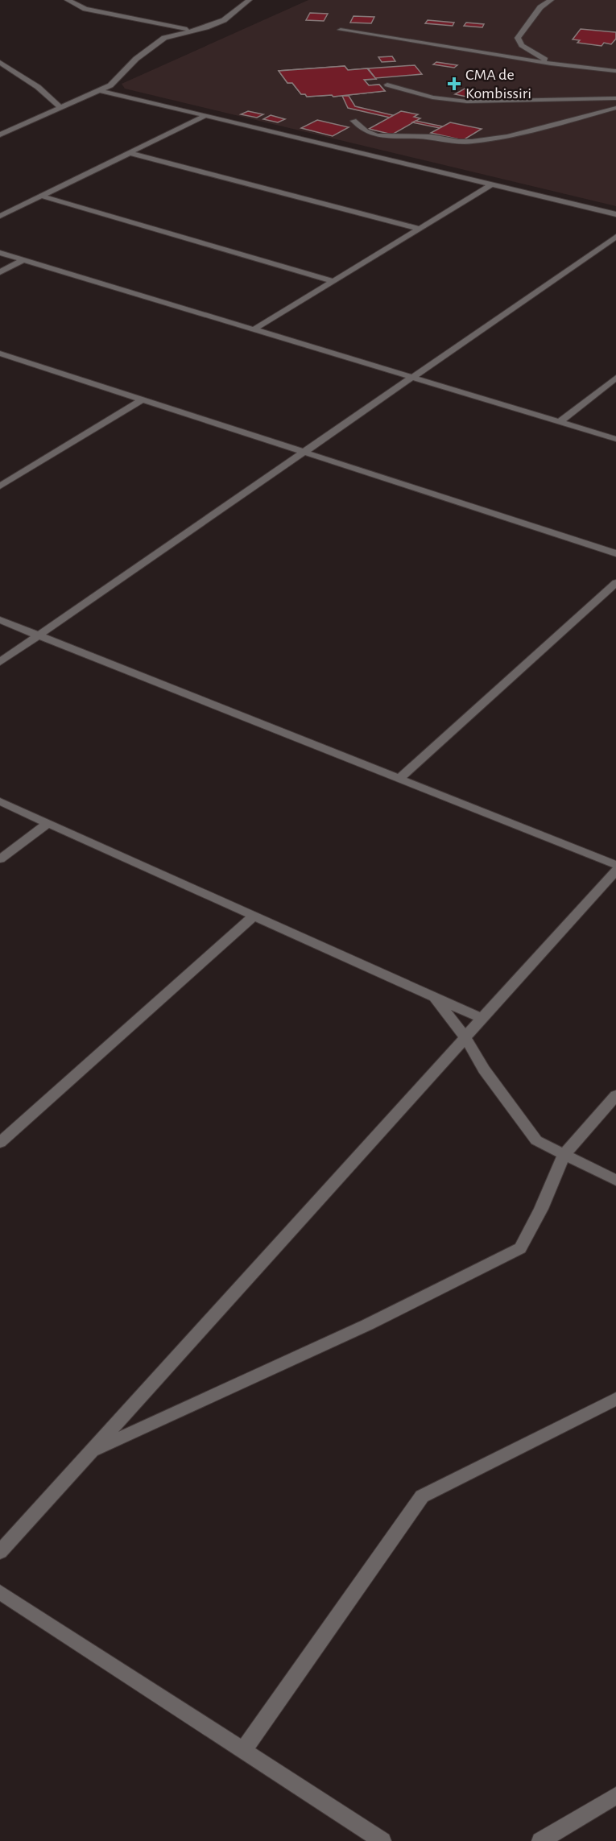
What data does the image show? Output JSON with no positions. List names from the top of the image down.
{
  "places": {
    "health": ["CMA de Kombissiri"]
  }
}
